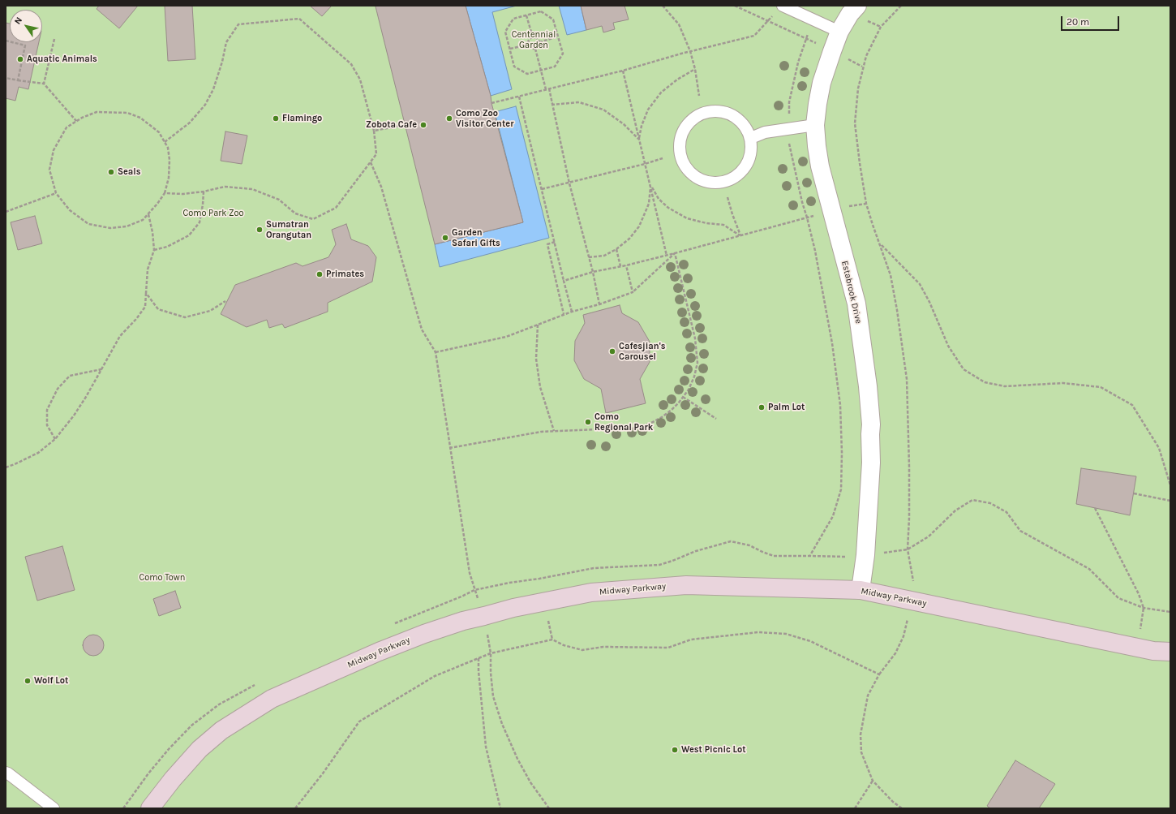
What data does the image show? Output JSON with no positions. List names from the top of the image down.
{
  "streets": {
    "street": ["Estabrook Drive", "Midway Parkway"]
  },
  "crossings": [
    ["Estabrook Drive", "Midway Parkway"]
  ],
  "parks": ["Centennial Garden", "Como Park Zoo", "Como Town"],
  "places": [
    "Aquatic Animals",
    "Flamingo",
    "Como Zoo Visitor Center",
    "Zobota Cafe",
    "Seals",
    "Sumatran Orangutan",
    "Garden Safari Gifts",
    "Primates",
    "Cafesjian's Carousel",
    "Palm Lot",
    "Como Regional Park",
    "Wolf Lot",
    "West Picnic Lot"
  ],
  "scale_bar": "20 m",
  "north": "top left"
}
